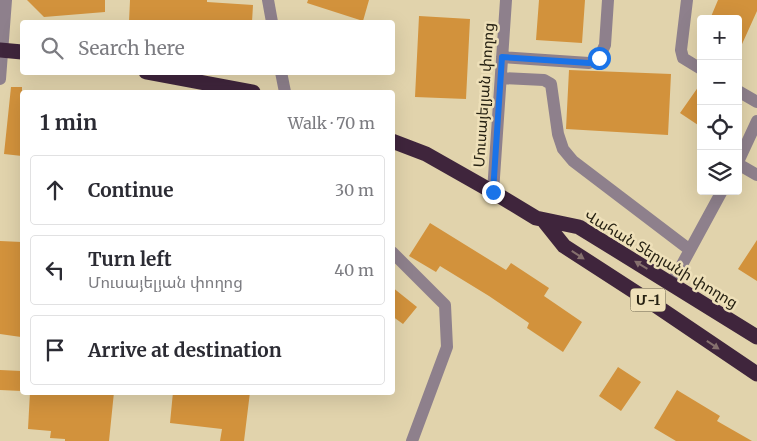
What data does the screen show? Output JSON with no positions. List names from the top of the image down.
{
  "streets": {
    "highway": ["Վահան Տերյանի փողոց", "Մ-1"],
    "street": ["Մուսայելյան փողոց"]
  },
  "crossings": [
    ["Մուսայելյան փողոց", "Վահան Տերյանի փողոց"]
  ],
  "page": {
    "map_buttons": ["+", "−"],
    "search": "Search here",
    "heading": ["1 min", "Walk · 70 m"],
    "list": [
      ["Continue", "30 m"],
      ["Turn left", "Մուսայելյան փողոց", "40 m"],
      "Arrive at destination"
    ]
  }
}
